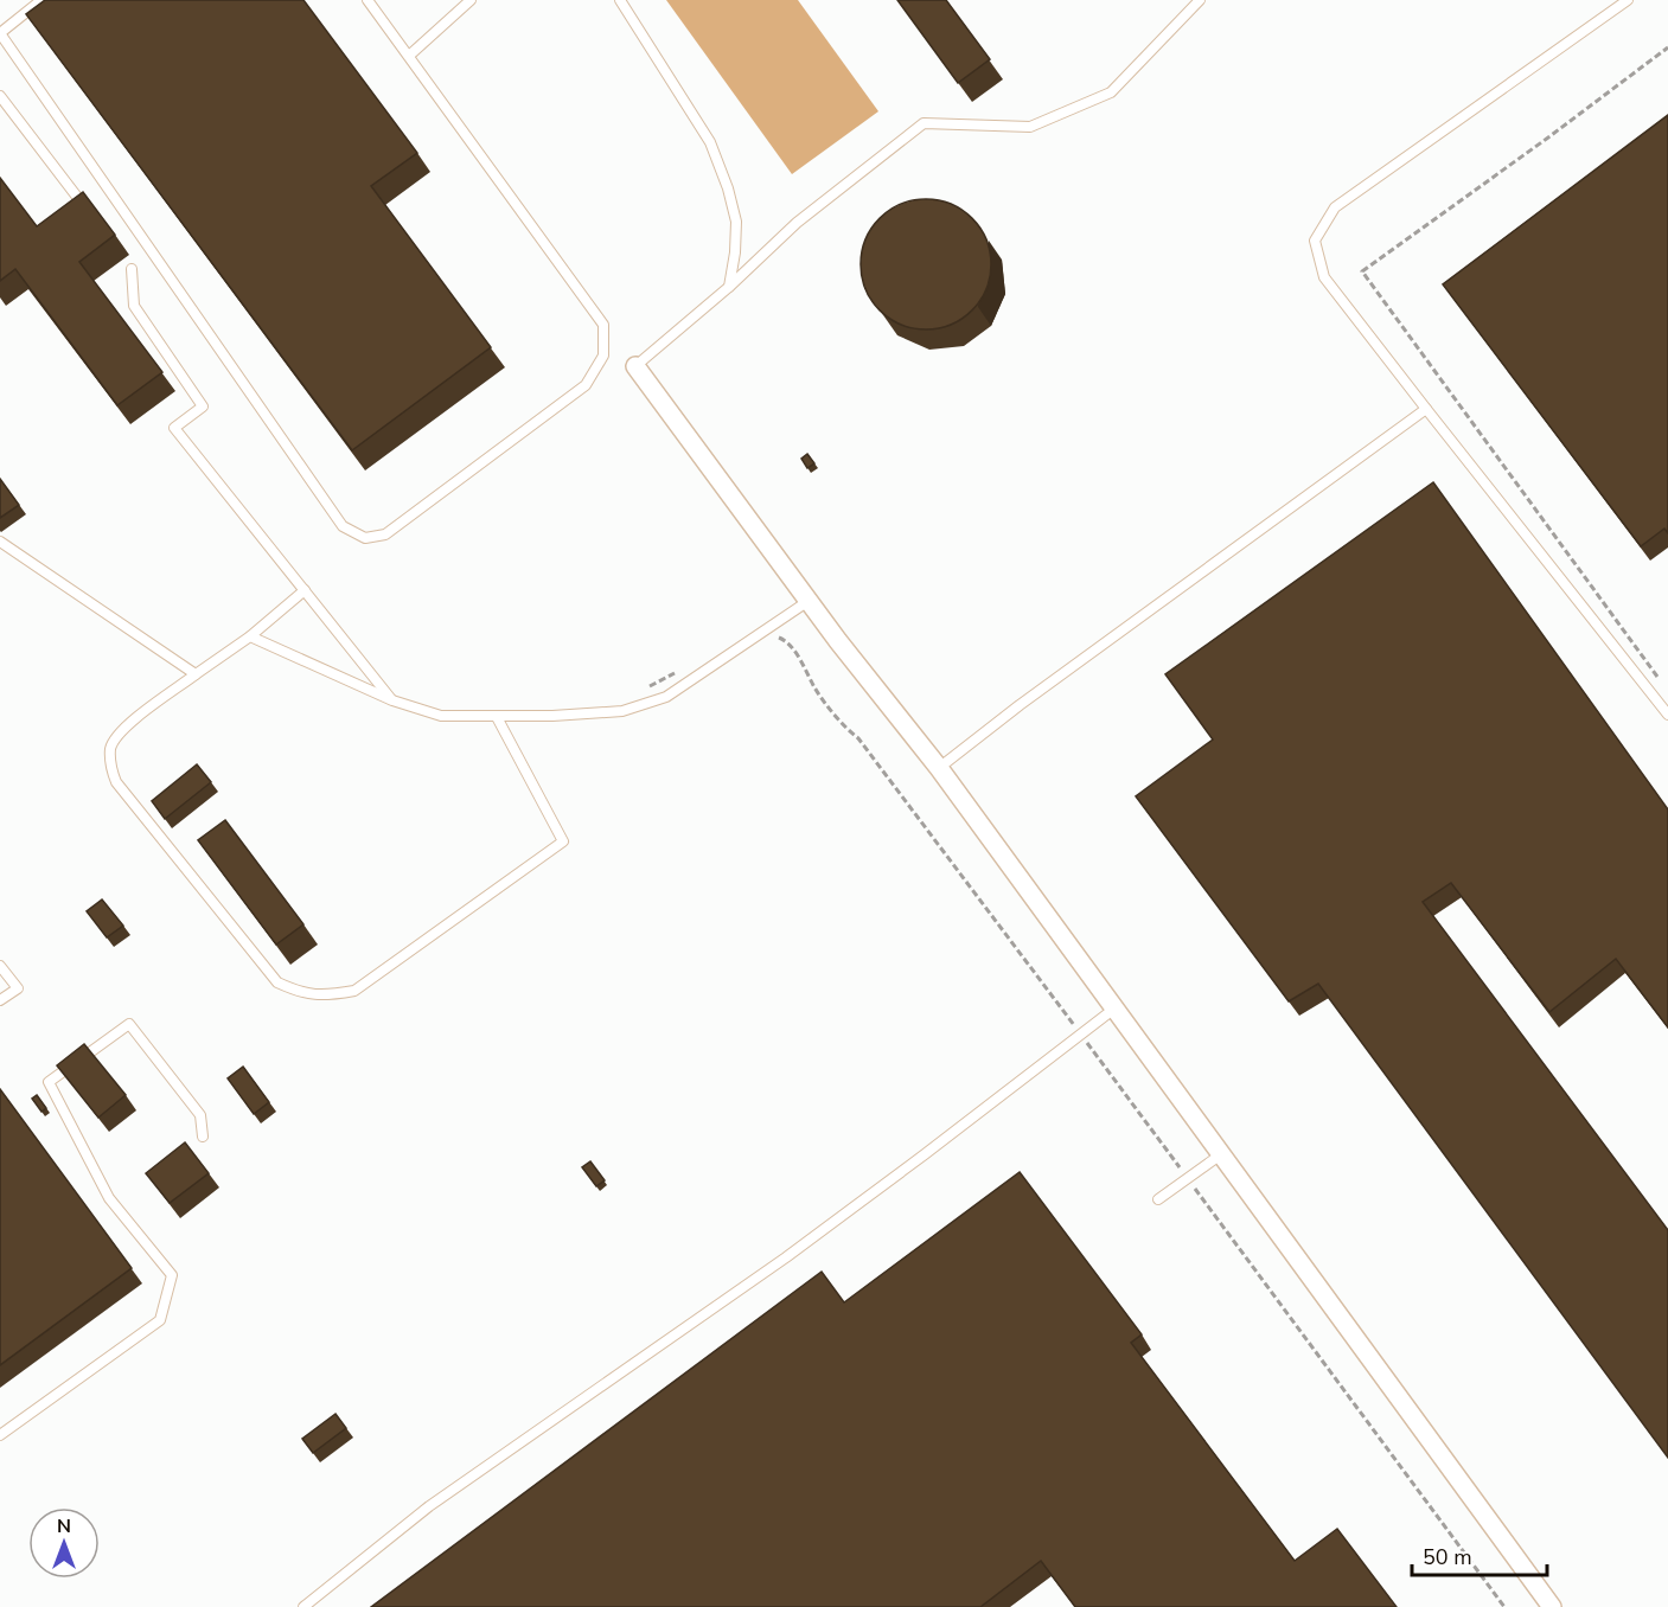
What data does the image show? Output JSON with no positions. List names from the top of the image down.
{
  "scale_bar": "50 m",
  "north": "top"
}
